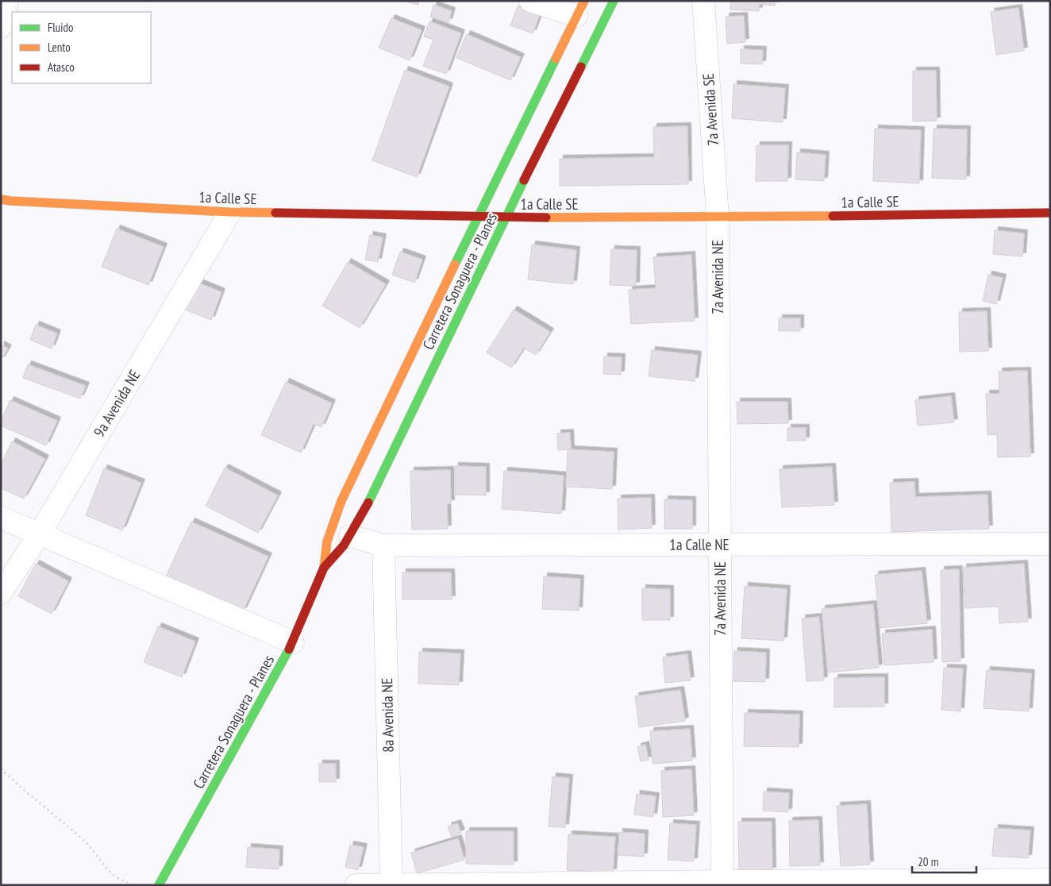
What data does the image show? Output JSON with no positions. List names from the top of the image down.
{
  "streets": {
    "main road": ["1a Calle SE", "Carretera Sonaguera - Planes"],
    "street": [
      "7a Avenida SE",
      "7a Avenida NE",
      "9a Avenida NE",
      "1a Calle NE",
      "8a Avenida NE"
    ]
  },
  "crossings": [
    ["7a Avenida SE", "1a Calle SE"],
    ["7a Avenida SE", "7a Avenida NE"],
    ["1a Calle SE", "7a Avenida NE"],
    ["1a Calle SE", "Carretera Sonaguera - Planes"],
    ["1a Calle SE", "9a Avenida NE"],
    ["7a Avenida NE", "1a Calle NE"],
    ["Carretera Sonaguera - Planes", "1a Calle NE"],
    ["1a Calle NE", "8a Avenida NE"]
  ],
  "legend": ["Fluido", "Lento", "Atasco"],
  "scale_bar": "20 m"
}
